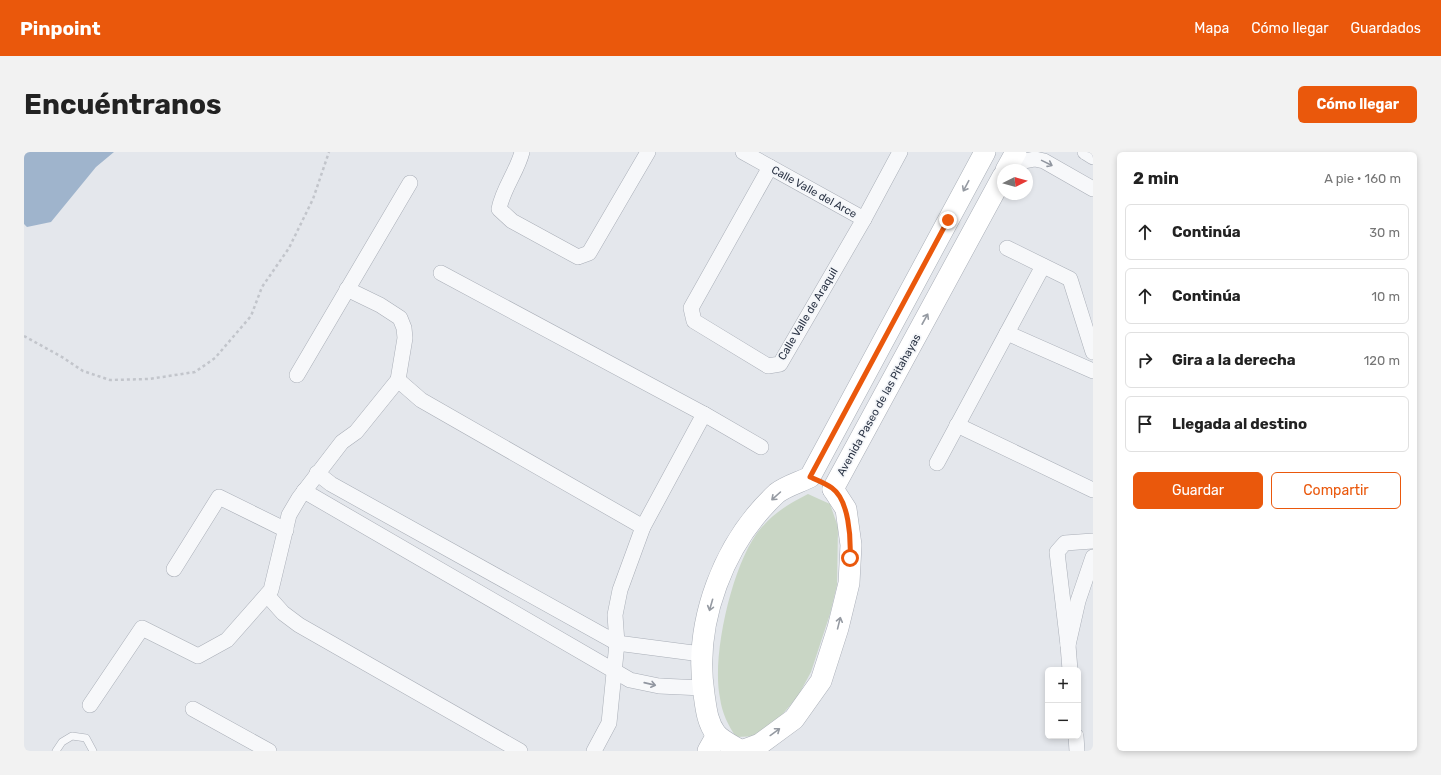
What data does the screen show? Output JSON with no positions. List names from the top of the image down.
{
  "streets": {
    "street": ["Calle Valle del Arce", "Calle Valle de Araquil", "Avenida Paseo de las Pitahayas"]
  },
  "crossings": [
    ["Calle Valle del Arce", "Calle Valle de Araquil"]
  ],
  "north": "right",
  "page": {
    "header": "Pinpoint",
    "nav": ["Mapa", "Cómo llegar", "Guardados"],
    "buttons": [
      "Cómo llegar",
      ["Guardar", "Compartir"]
    ],
    "title": "Encuéntranos",
    "heading": ["2 min", "A pie · 160 m"],
    "list": [
      ["Continúa", "30 m"],
      ["Continúa", "10 m"],
      ["Gira a la derecha", "120 m"],
      "Llegada al destino"
    ],
    "map_buttons": ["+", "−"]
  }
}
